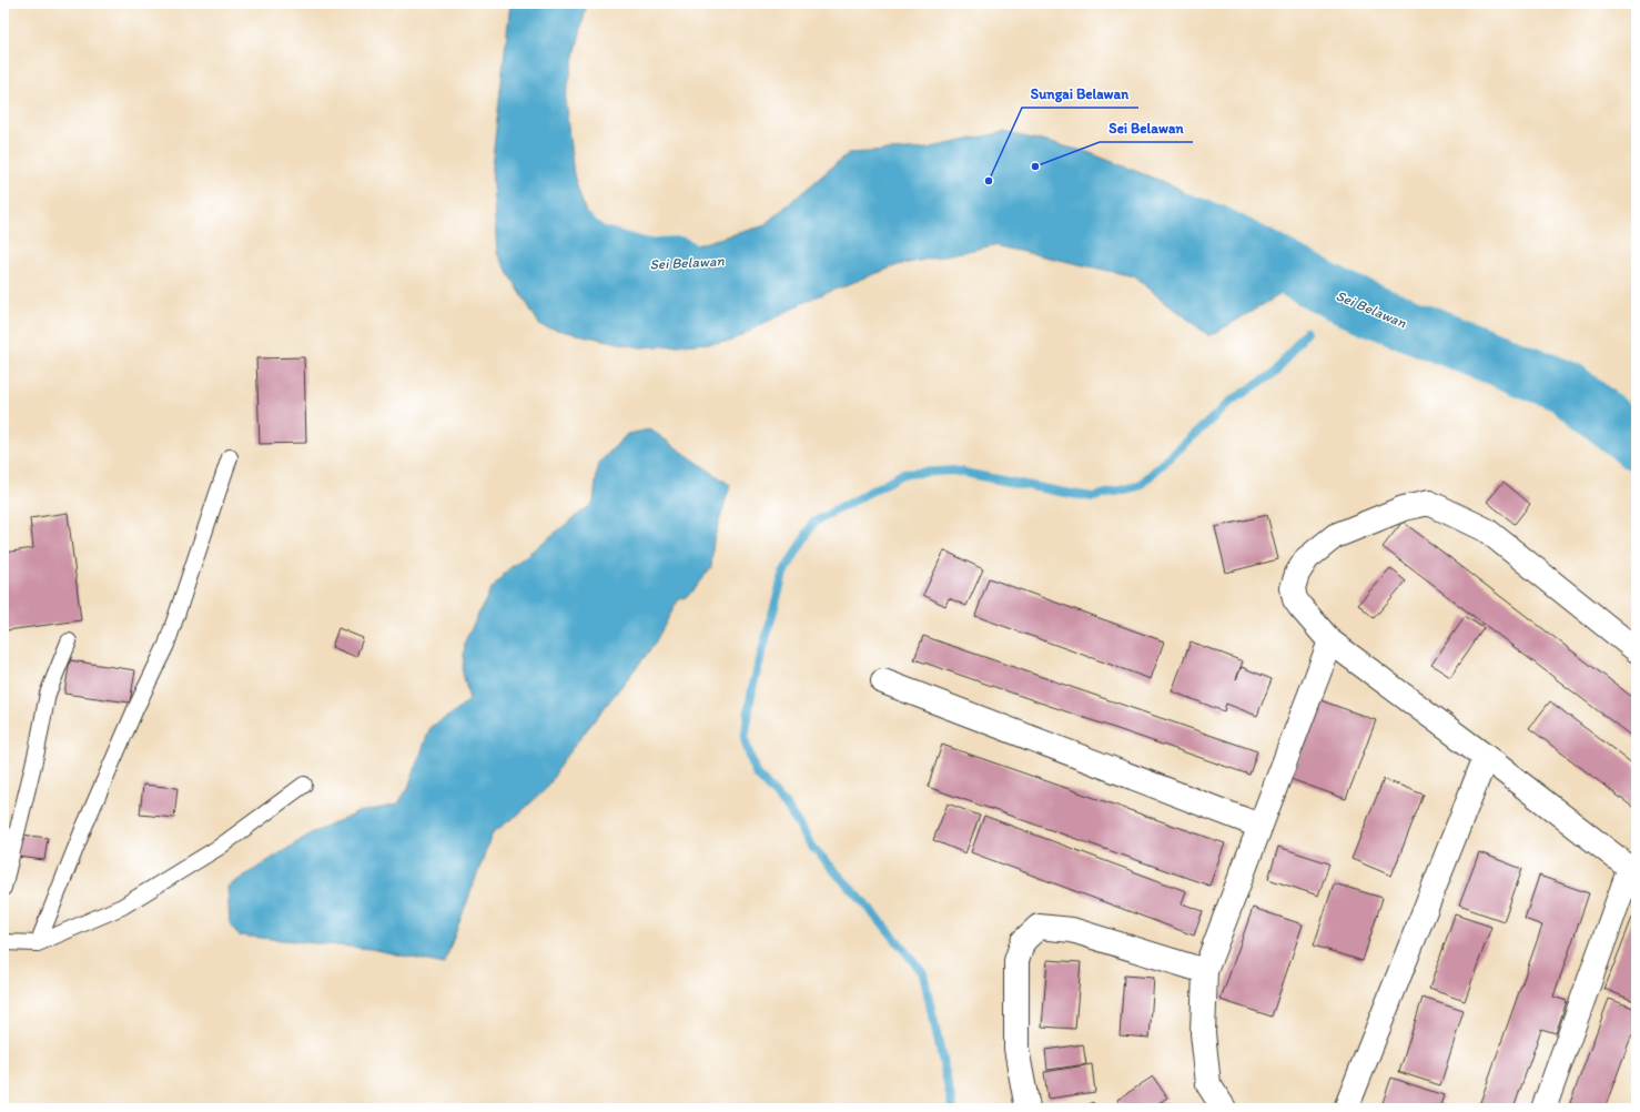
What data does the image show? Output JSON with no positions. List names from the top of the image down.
{
  "water": ["Sei Belawan"],
  "places": ["Sei Belawan", "Sungai Belawan"]
}
